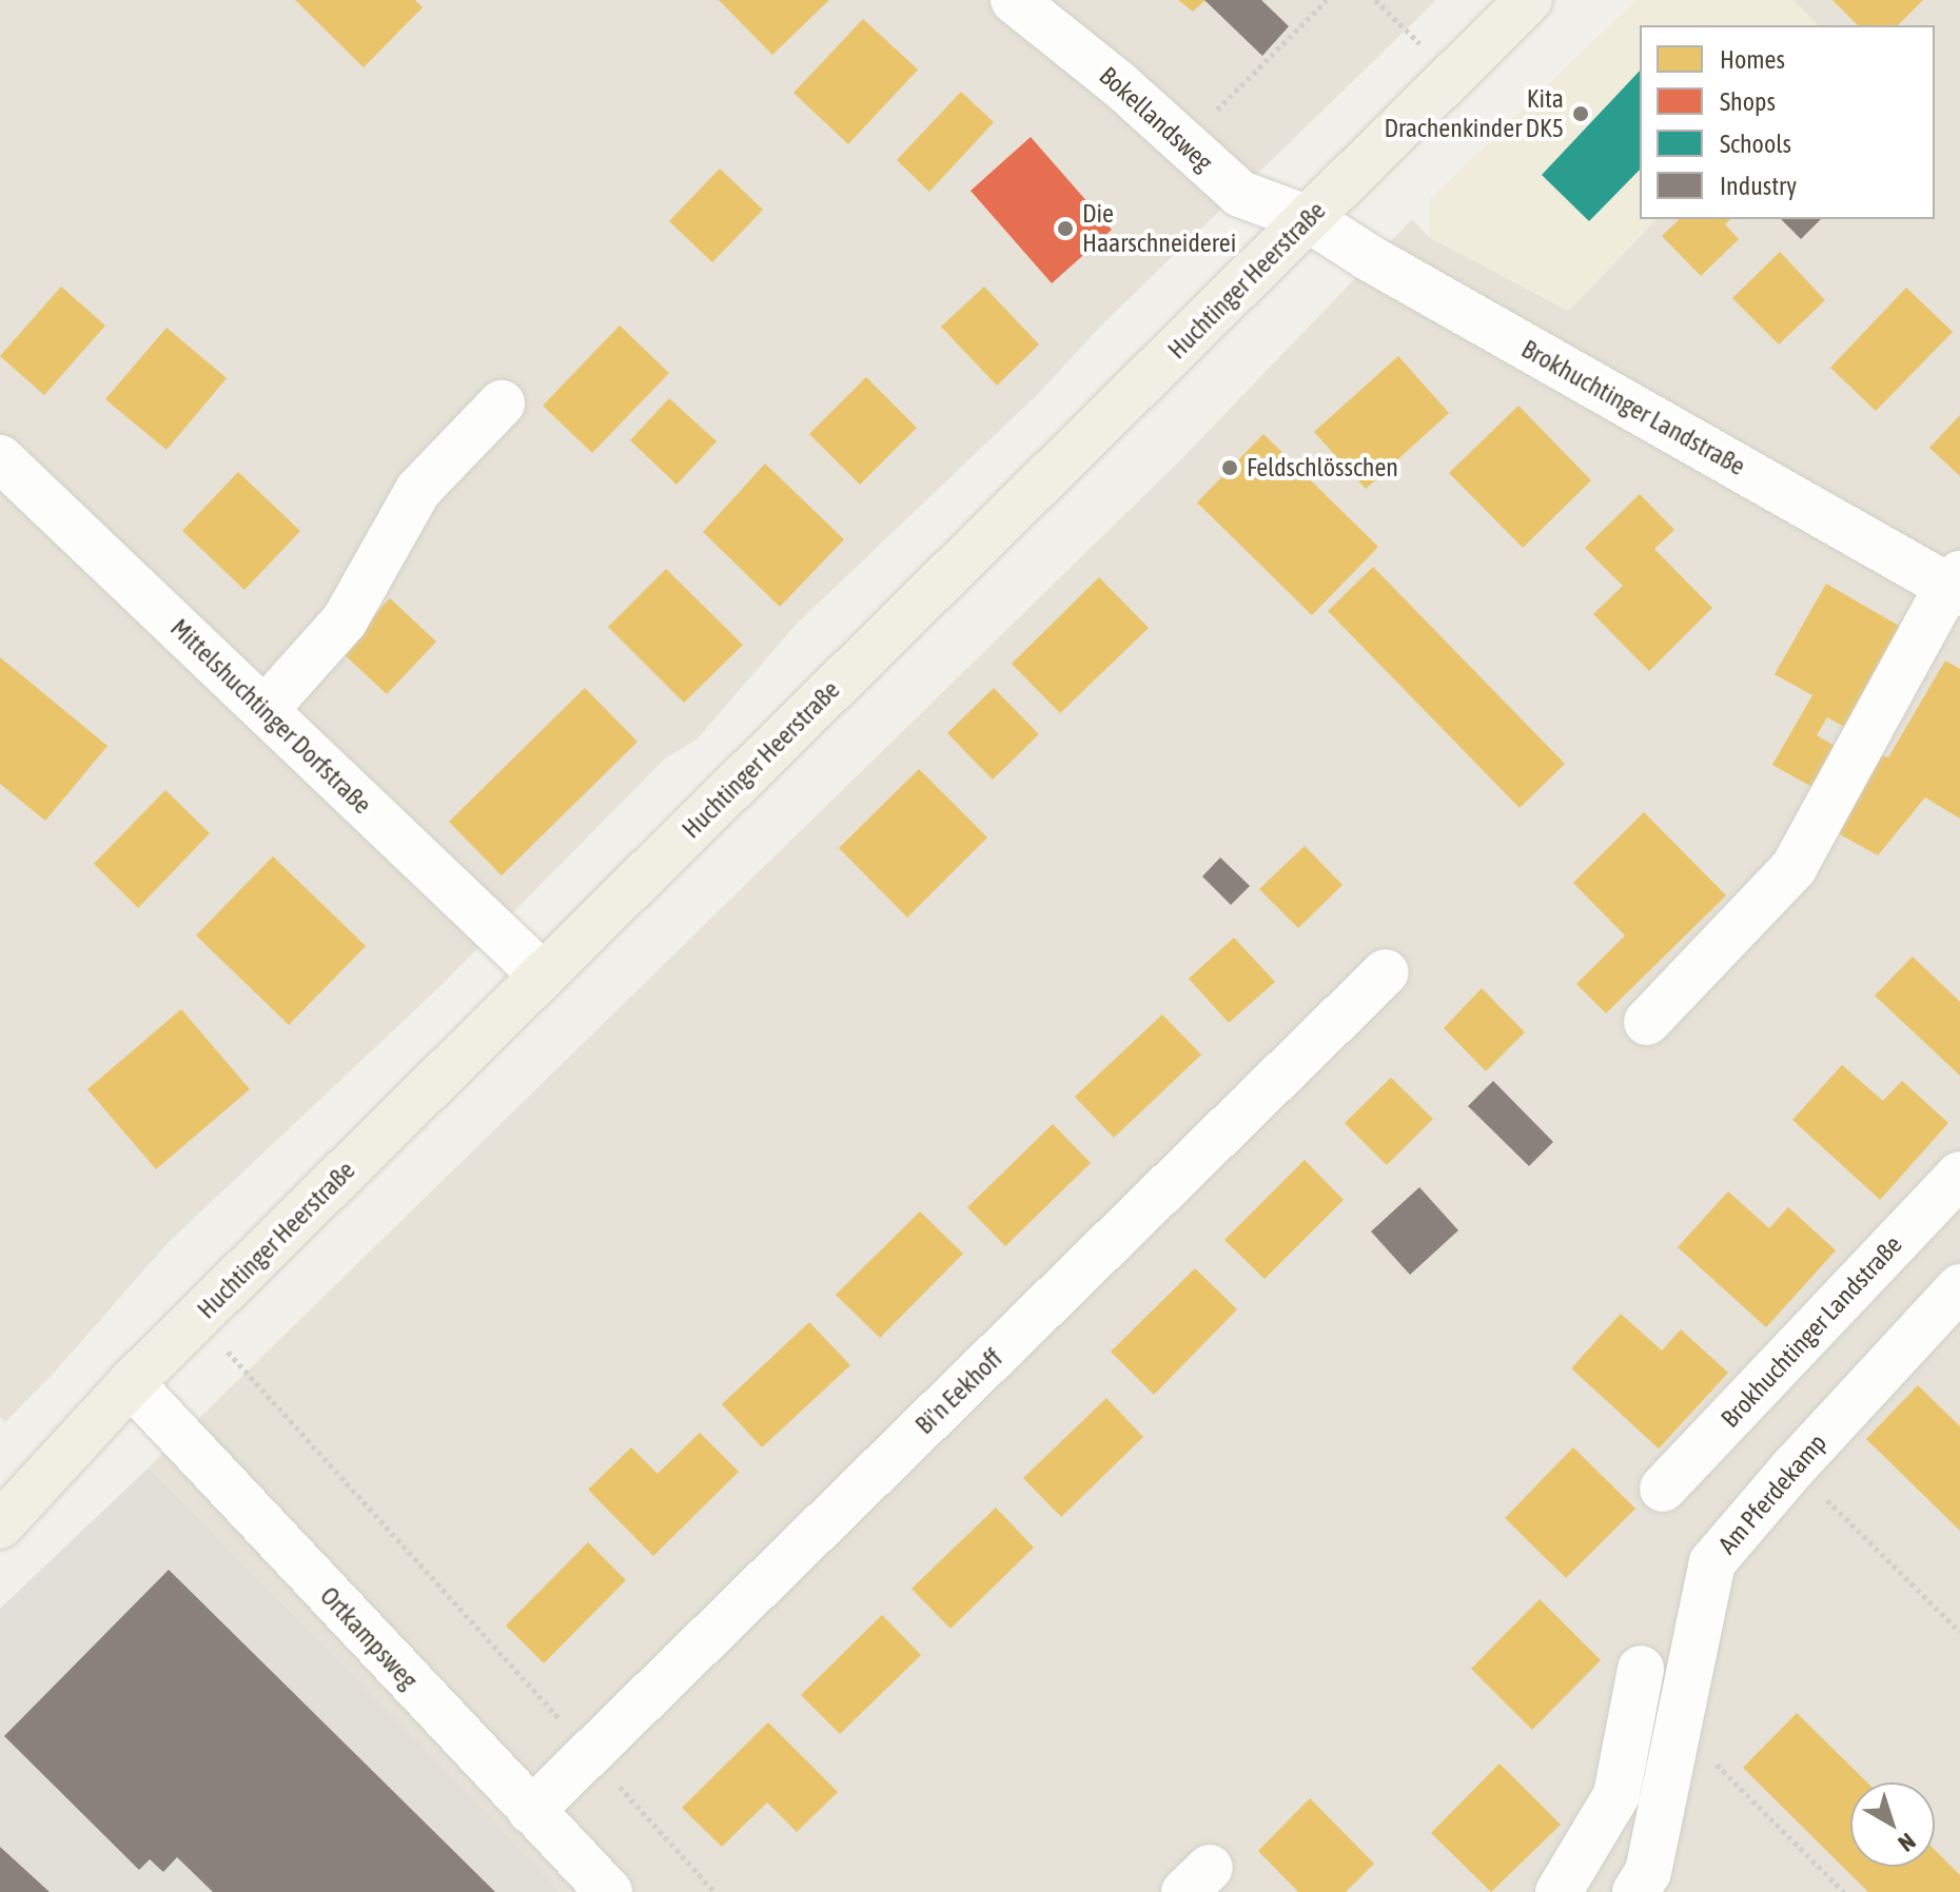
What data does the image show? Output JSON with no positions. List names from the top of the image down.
{
  "streets": {
    "main road": ["Huchtinger Heerstraße"],
    "street": [
      "Bokellandsweg",
      "Brokhuchtinger Landstraße",
      "Mittelshuchtinger Dorfstraße",
      "Bi'n Eekhoff",
      "Am Pferdekamp",
      "Ortkampsweg"
    ]
  },
  "crossings": [
    ["Bokellandsweg", "Huchtinger Heerstraße"],
    ["Bokellandsweg", "Brokhuchtinger Landstraße"],
    ["Huchtinger Heerstraße", "Brokhuchtinger Landstraße"],
    ["Huchtinger Heerstraße", "Mittelshuchtinger Dorfstraße"],
    ["Huchtinger Heerstraße", "Ortkampsweg"],
    ["Bi'n Eekhoff", "Ortkampsweg"]
  ],
  "places": ["Kita Drachenkinder DK5", "Die Haarschneiderei", "Feldschlösschen"],
  "legend": [
    "Homes",
    "Shops",
    "Schools",
    "Industry"
  ],
  "north": "bottom right"
}
